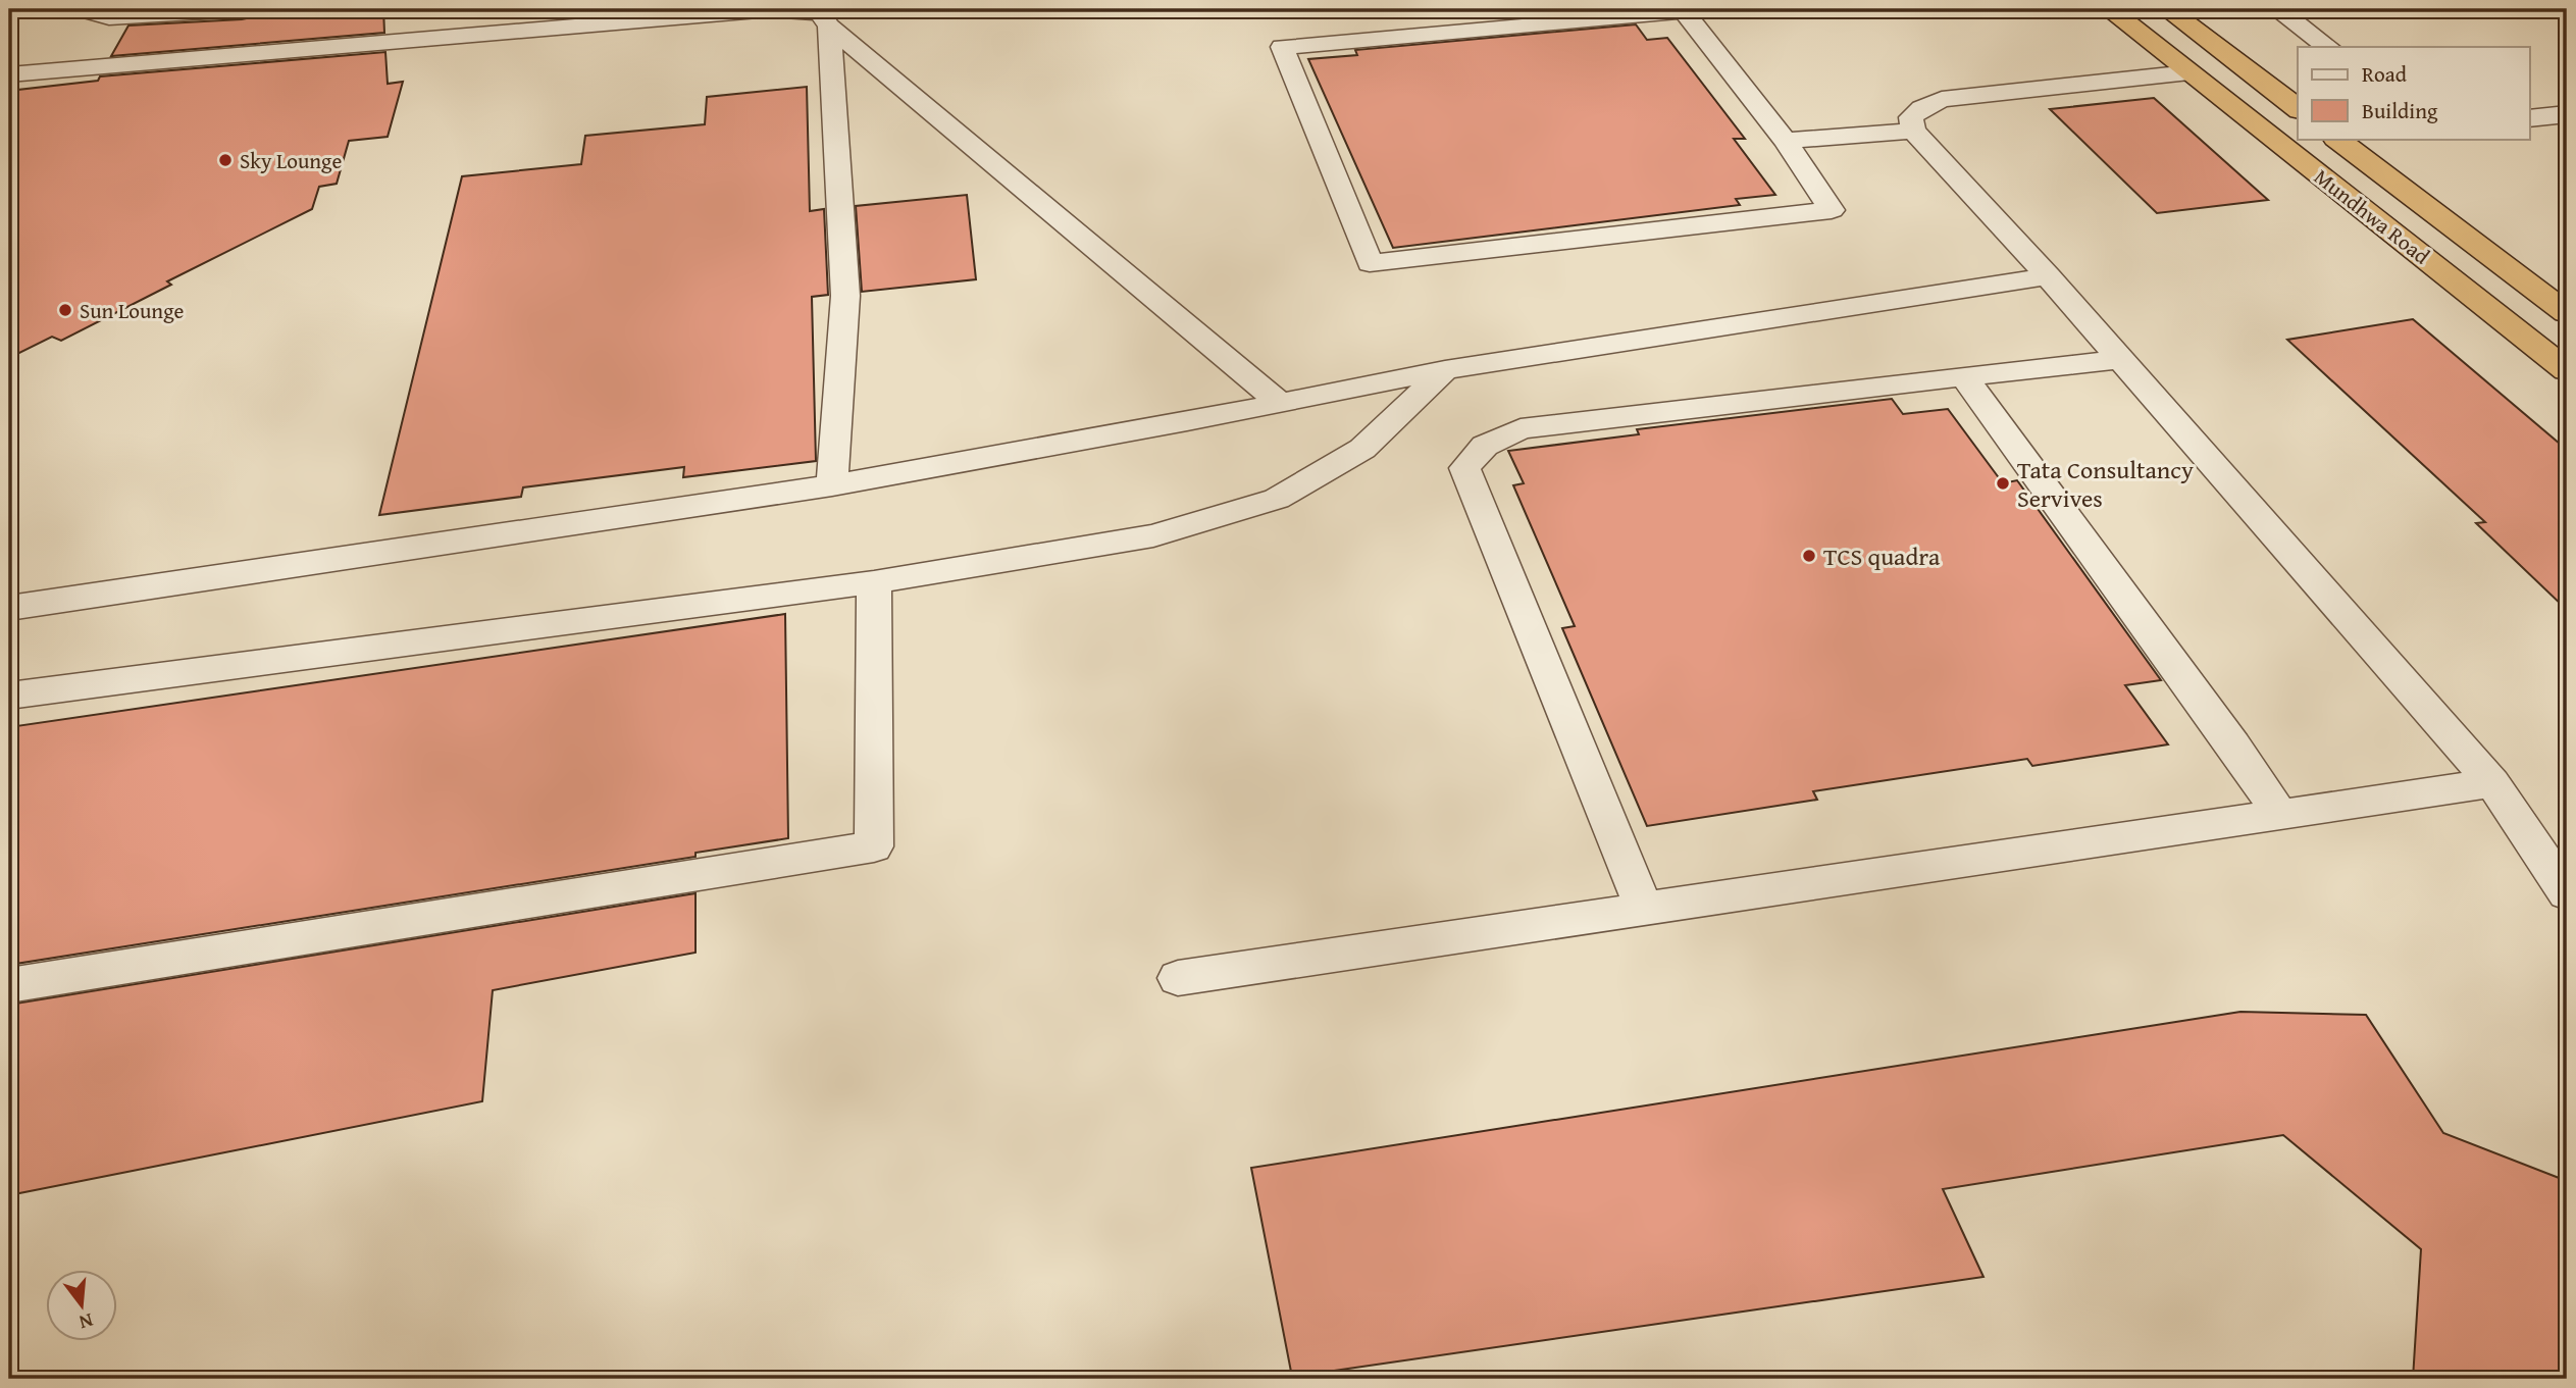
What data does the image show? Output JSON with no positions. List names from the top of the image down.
{
  "streets": {
    "highway": ["Mundhwa Road"]
  },
  "places": [
    "Sky Lounge",
    "Sun Lounge",
    "Tata Consultancy Servives",
    "TCS quadra"
  ],
  "legend": ["Road", "Building"],
  "north": "bottom"
}
